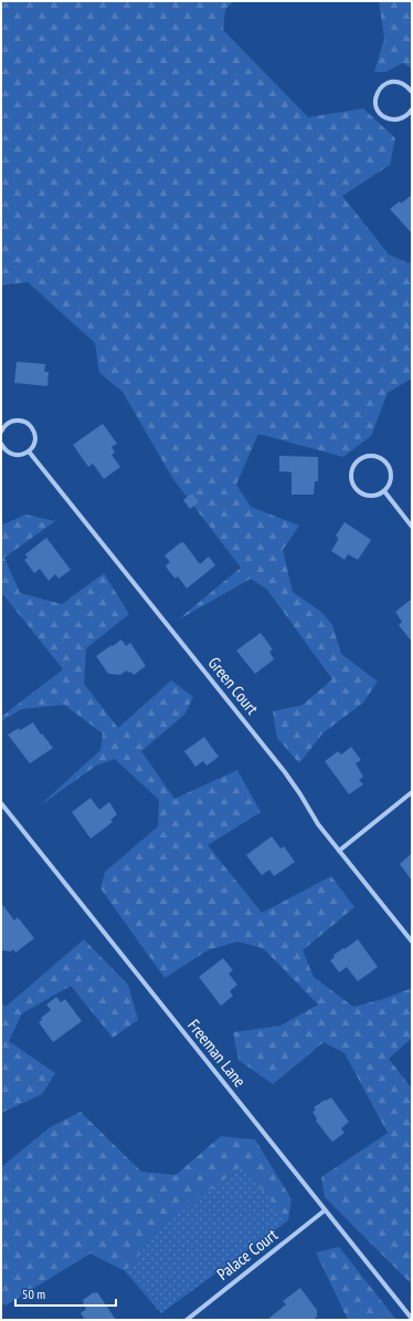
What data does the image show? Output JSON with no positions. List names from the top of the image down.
{
  "streets": {
    "street": ["Green Court", "Freeman Lane", "Palace Court"]
  },
  "crossings": [
    ["Freeman Lane", "Palace Court"]
  ],
  "scale_bar": "50 m"
}
